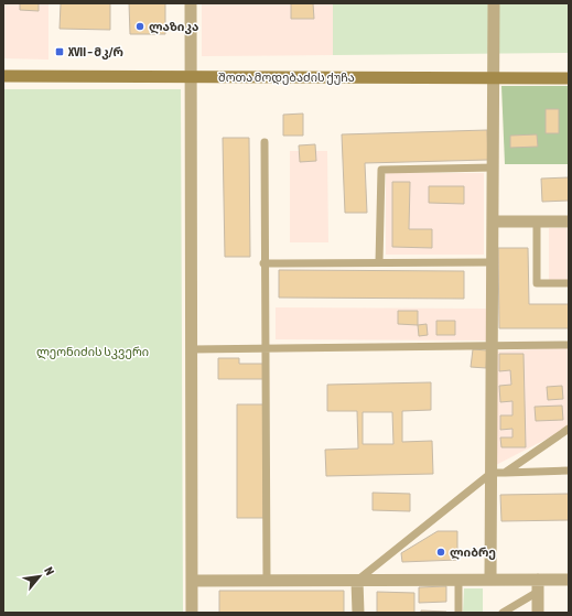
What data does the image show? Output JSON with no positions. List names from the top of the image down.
{
  "streets": {
    "main road": ["შოთა მოდებაძის ქუჩა"]
  },
  "parks": ["ლეონიძის სკვერი"],
  "places": {
    "other": ["ლაზიკა", "ლიბრე"],
    "transit": ["XVII – მკ/რ"]
  },
  "north": "top right"
}
